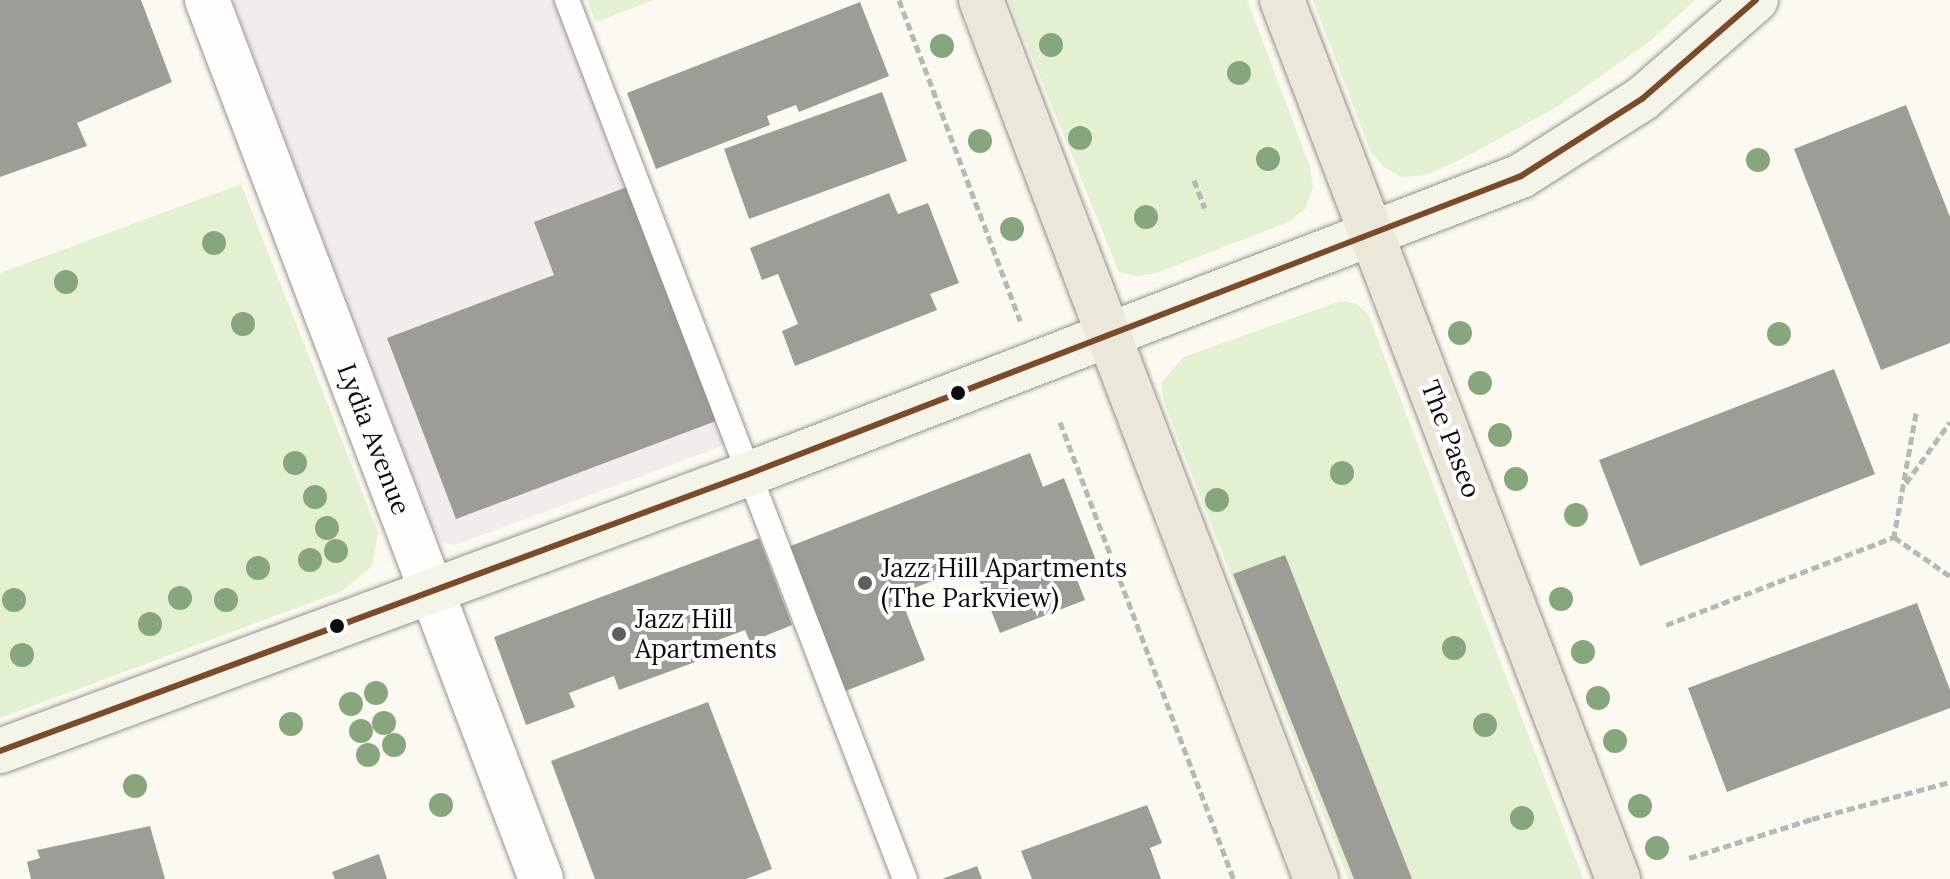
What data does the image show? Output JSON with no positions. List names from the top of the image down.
{
  "streets": {
    "main road": ["The Paseo"],
    "street": ["Lydia Avenue"]
  },
  "places": ["Jazz Hill Apartments (The Parkview)", "Jazz Hill Apartments"]
}
